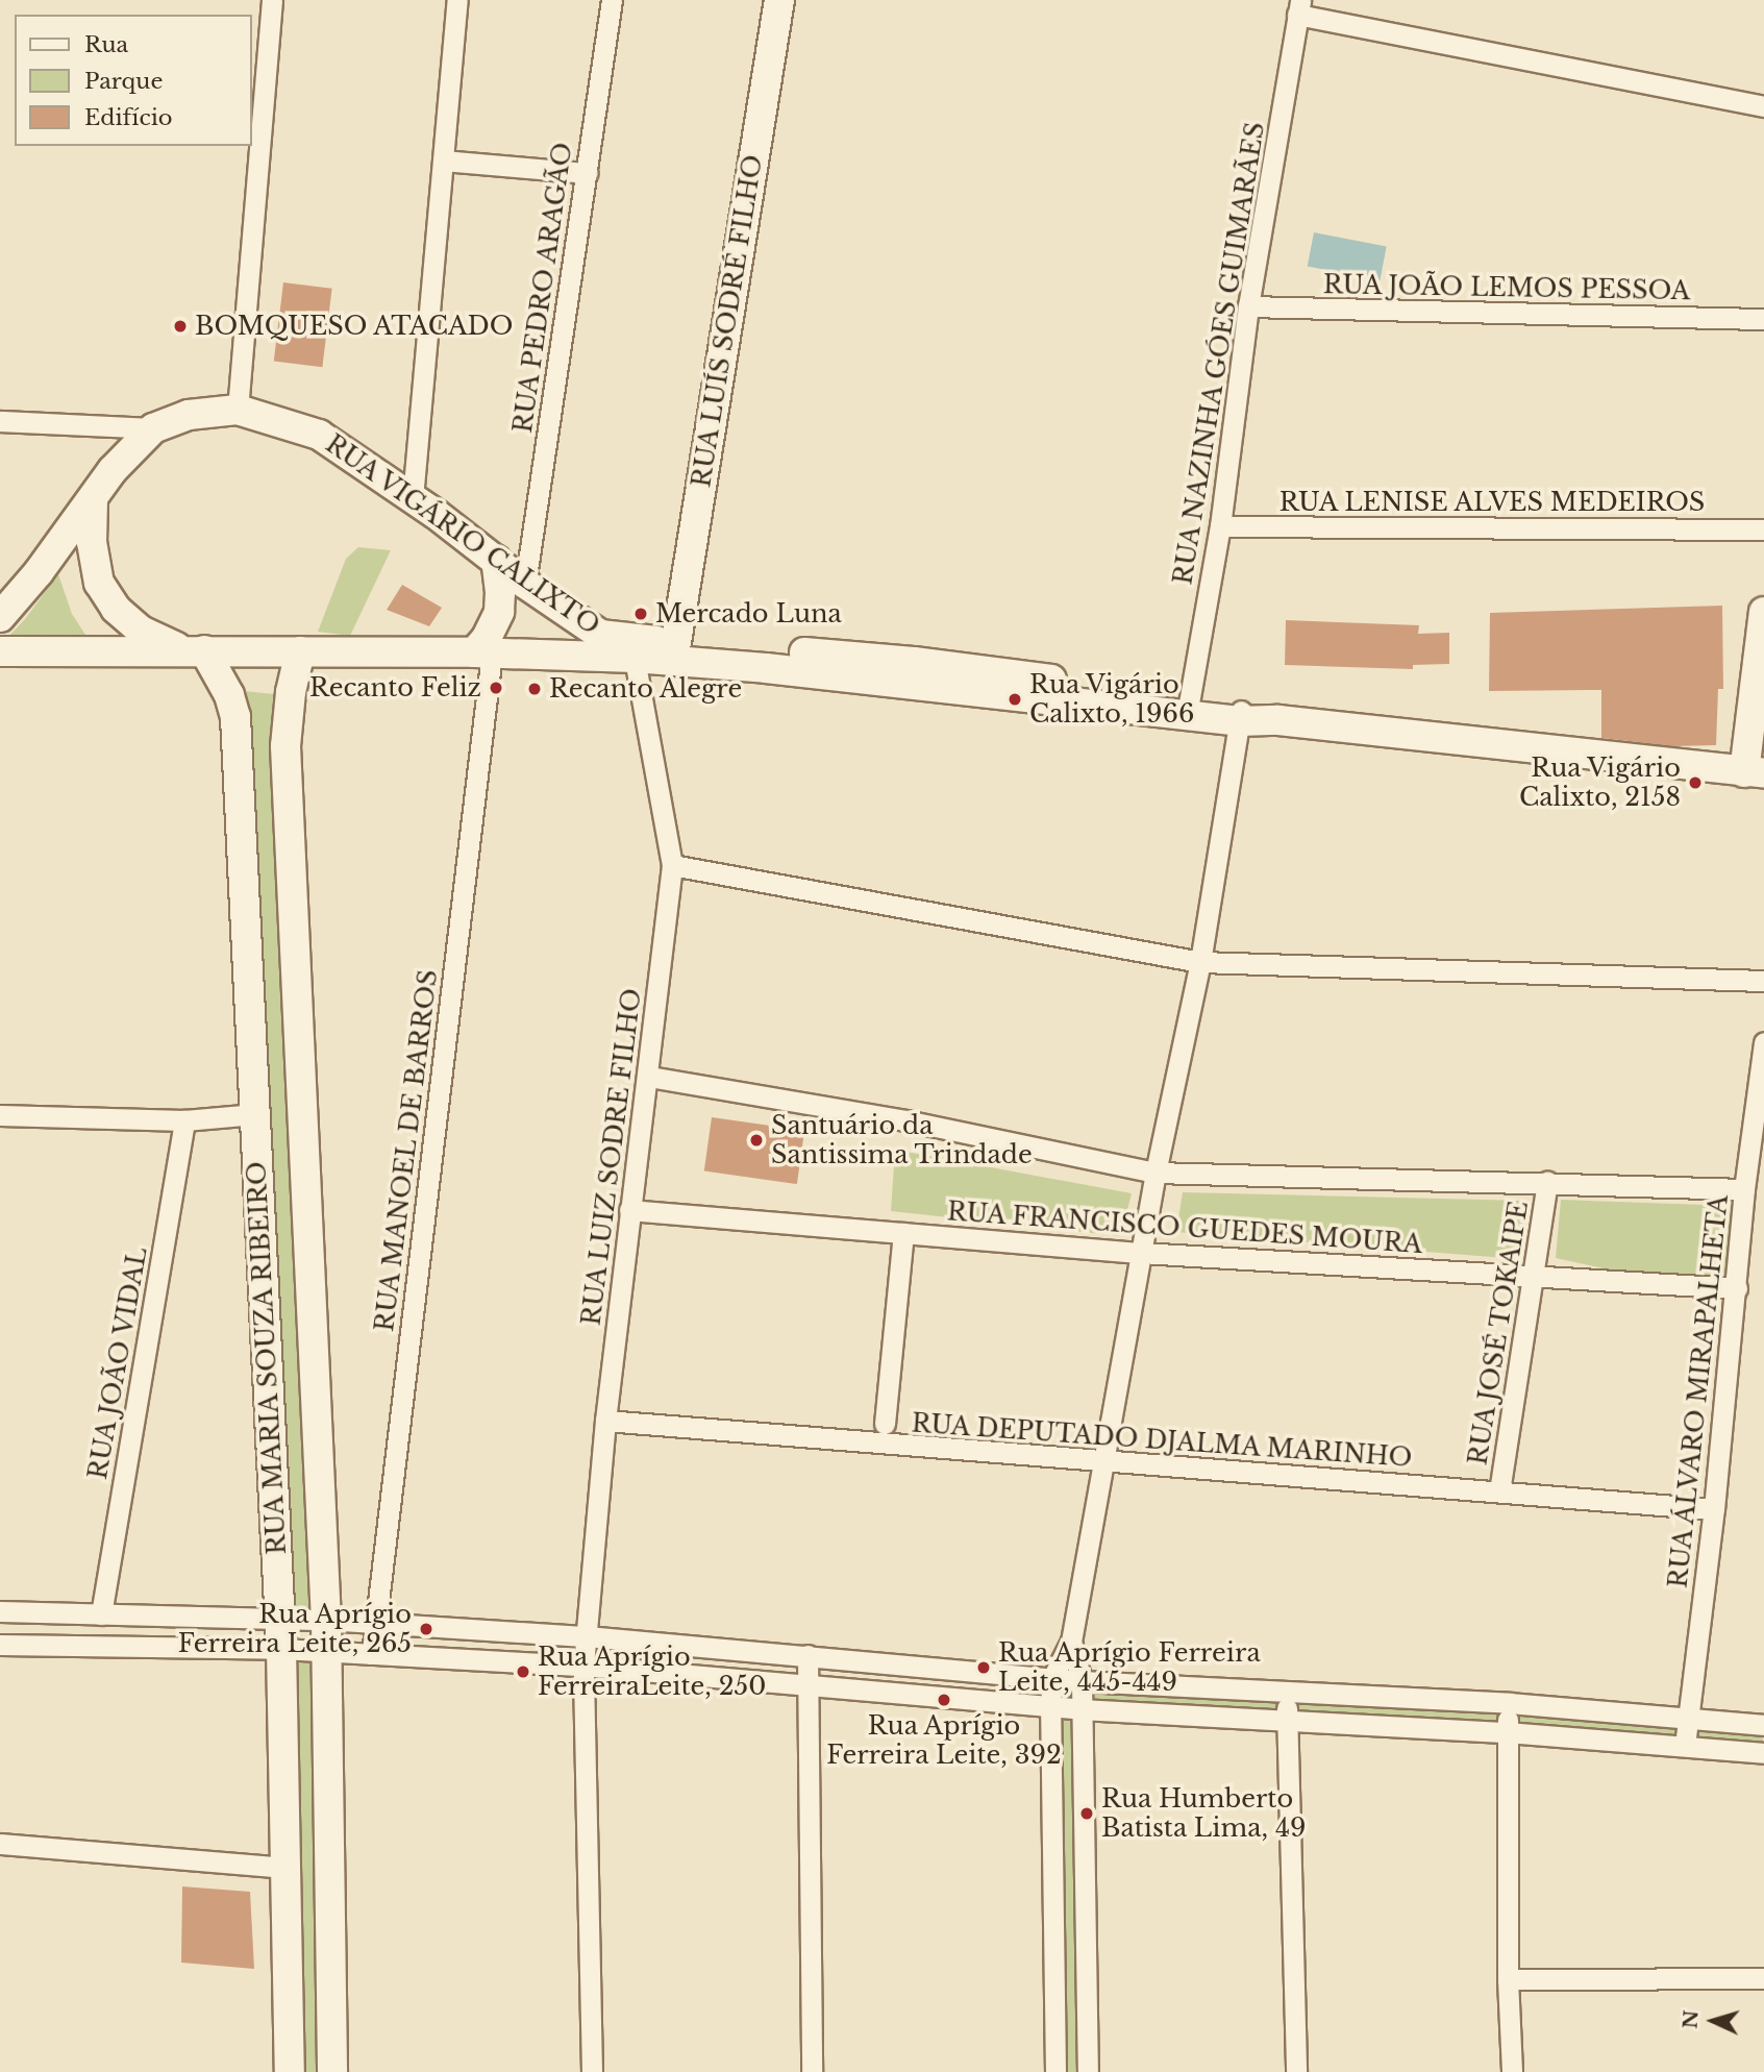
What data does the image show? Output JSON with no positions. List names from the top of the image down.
{
  "streets": {
    "street": [
      "RUA PEDRO ARAGÃO",
      "RUA JOÃO LEMOS PESSOA",
      "RUA LUÍS SODRÉ FILHO",
      "RUA NAZINHA GÓES GUIMARÃES",
      "RUA LENISE ALVES MEDEIROS",
      "RUA VIGÁRIO CALIXTO",
      "RUA MANOEL DE BARROS",
      "RUA LUIZ SODRE FILHO",
      "RUA FRANCISCO GUEDES MOURA",
      "RUA JOSÉ TOKAIPE",
      "RUA MARIA SOUZA RIBEIRO",
      "RUA JOÃO VIDAL",
      "RUA ÁLVARO MIRAPALHETA",
      "RUA DEPUTADO DJALMA MARINHO"
    ]
  },
  "crossings": [
    ["RUA PEDRO ARAGÃO", "RUA VIGÁRIO CALIXTO"],
    ["RUA JOÃO LEMOS PESSOA", "RUA NAZINHA GÓES GUIMARÃES"],
    ["RUA LUÍS SODRÉ FILHO", "RUA VIGÁRIO CALIXTO"],
    ["RUA NAZINHA GÓES GUIMARÃES", "RUA LENISE ALVES MEDEIROS"],
    ["RUA NAZINHA GÓES GUIMARÃES", "RUA VIGÁRIO CALIXTO"],
    ["RUA VIGÁRIO CALIXTO", "RUA MANOEL DE BARROS"],
    ["RUA VIGÁRIO CALIXTO", "RUA LUIZ SODRE FILHO"],
    ["RUA VIGÁRIO CALIXTO", "RUA MARIA SOUZA RIBEIRO"],
    ["RUA LUIZ SODRE FILHO", "RUA FRANCISCO GUEDES MOURA"],
    ["RUA LUIZ SODRE FILHO", "RUA DEPUTADO DJALMA MARINHO"],
    ["RUA FRANCISCO GUEDES MOURA", "RUA JOSÉ TOKAIPE"],
    ["RUA FRANCISCO GUEDES MOURA", "RUA ÁLVARO MIRAPALHETA"],
    ["RUA JOSÉ TOKAIPE", "RUA DEPUTADO DJALMA MARINHO"],
    ["RUA ÁLVARO MIRAPALHETA", "RUA DEPUTADO DJALMA MARINHO"]
  ],
  "places": [
    "BOMQUESO ATACADO",
    "Mercado Luna",
    "Recanto Feliz",
    "Recanto Alegre",
    "Rua Vigário Calixto, 1966",
    "Rua Vigário Calixto, 2158",
    "Santuário da Santissima Trindade",
    "Rua Aprígio Ferreira Leite, 265",
    "Rua Aprígio Ferreira Leite, 445-449",
    "Rua Aprígio FerreiraLeite, 250",
    "Rua Aprígio Ferreira Leite, 392",
    "Rua Humberto Batista Lima, 49"
  ],
  "legend": ["Rua", "Parque", "Edifício"],
  "north": "left"
}
